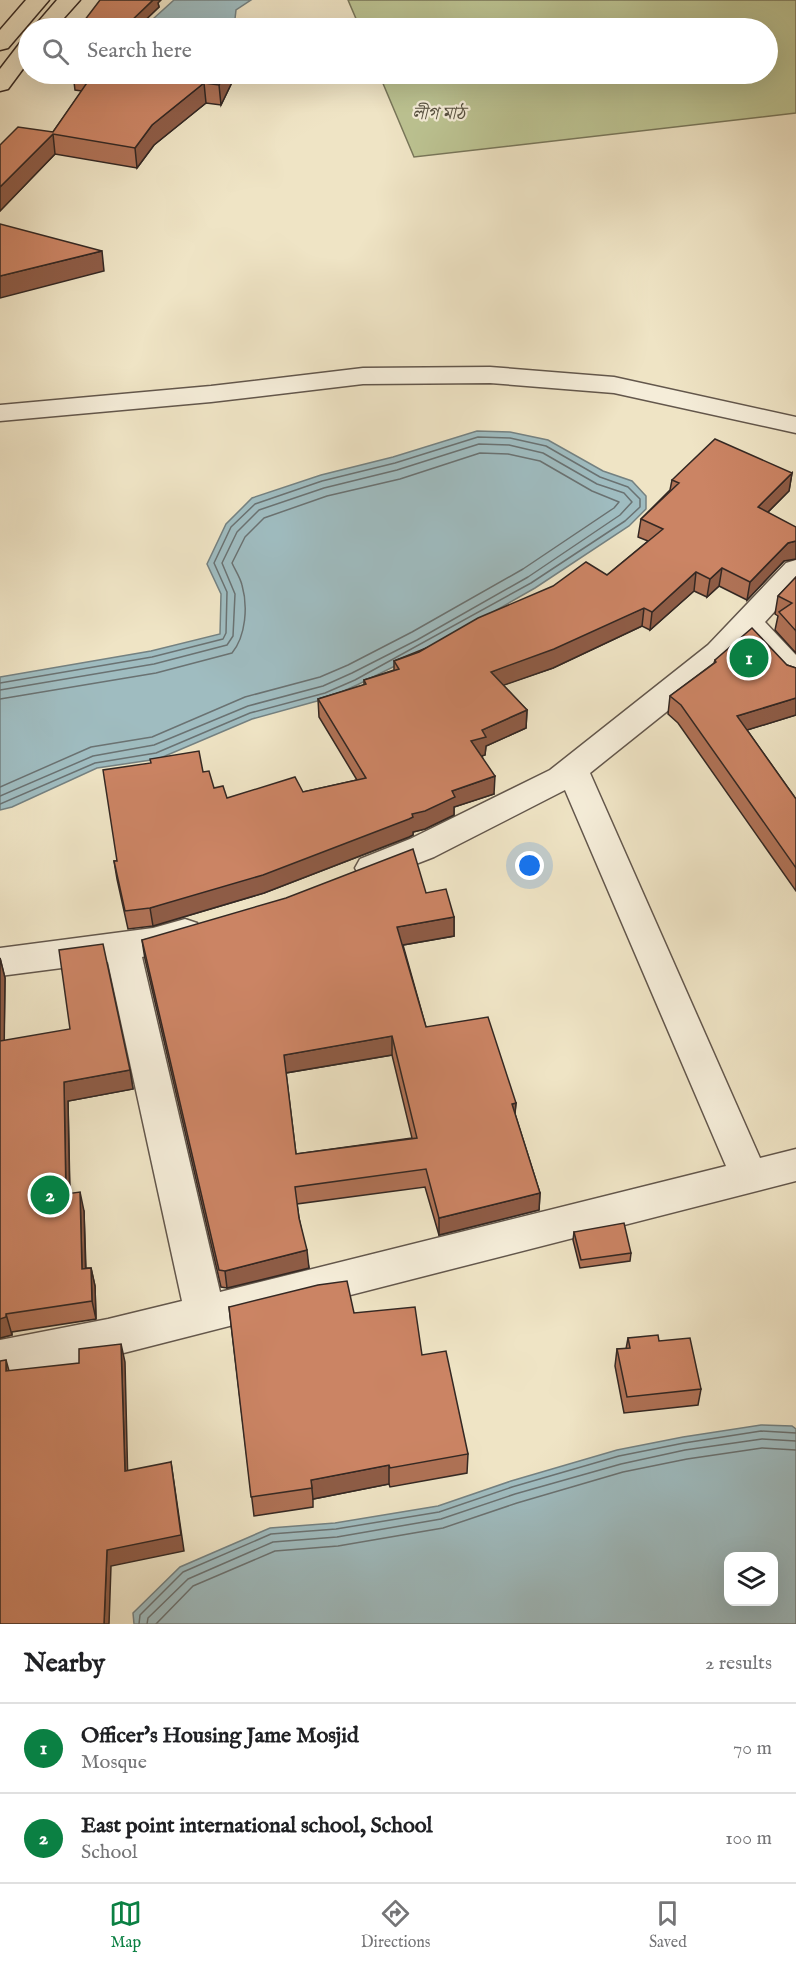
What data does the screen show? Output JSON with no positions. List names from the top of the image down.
{
  "parks": ["লীগ মাঠ"],
  "page": {
    "search": "Search here",
    "pins": ["1", "2"],
    "heading": ["Nearby", "2 results"],
    "list": [
      {
        "mark": "1",
        "name": "Officer's Housing Jame Mosjid",
        "note": "Mosque",
        "value": "70 m"
      },
      {
        "mark": "2",
        "name": "East point international school, School",
        "note": "School",
        "value": "100 m"
      }
    ],
    "nav": ["Map", "Directions", "Saved"]
  }
}
